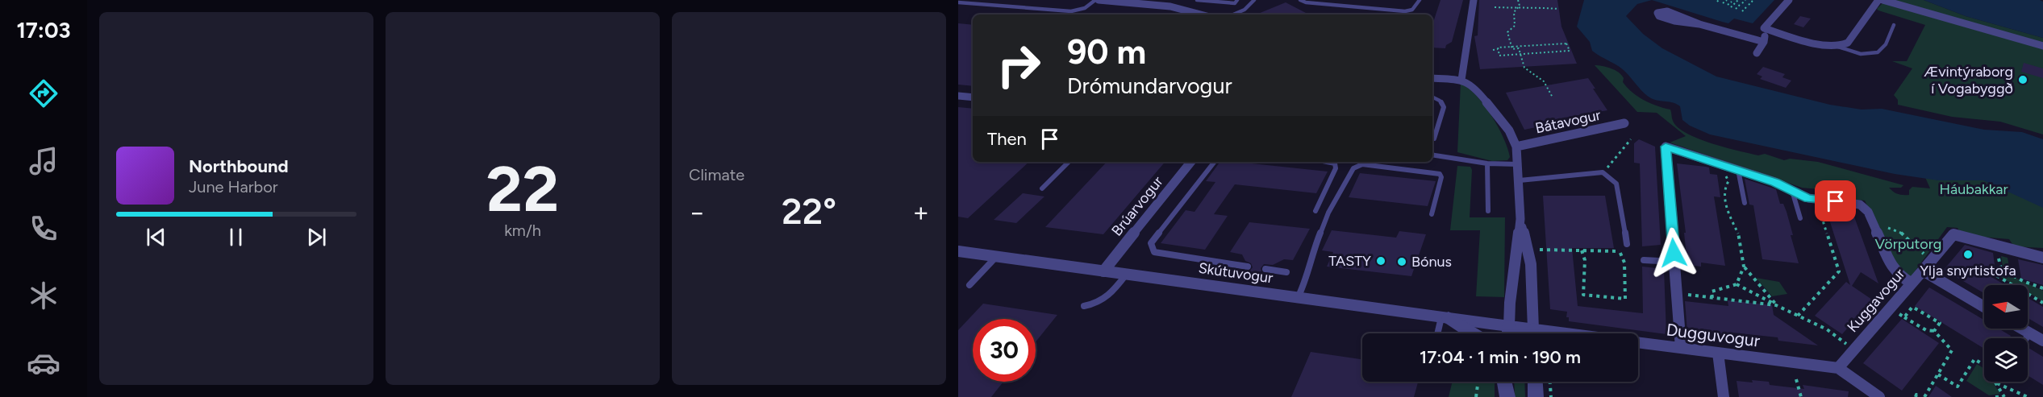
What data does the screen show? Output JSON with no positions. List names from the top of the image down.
{
  "streets": {
    "street": [
      "Bátavogur",
      "Brúarvogur",
      "Skútuvogur",
      "Kuggavogur",
      "Dugguvogur"
    ]
  },
  "crossings": [
    ["Brúarvogur", "Skútuvogur"],
    ["Skútuvogur", "Dugguvogur"],
    ["Kuggavogur", "Dugguvogur"]
  ],
  "parks": ["Háubakkar", "Vörputorg"],
  "places": [
    "Ævintýraborg í Vogabyggð",
    "Ylja snyrtistofa",
    "TASTY",
    "Bónus"
  ],
  "north": "left",
  "page": {
    "tabs": "17:03",
    "tile": [
      ["22", "km/h"],
      "Climate"
    ],
    "turn": ["90 m", "Drómundarvogur"],
    "then": "Then",
    "song": ["Northbound", "June Harbor"],
    "heat": ["−", "22°", "+"],
    "limit": "30",
    "trip": "17:04 · 1 min · 190 m"
  }
}
